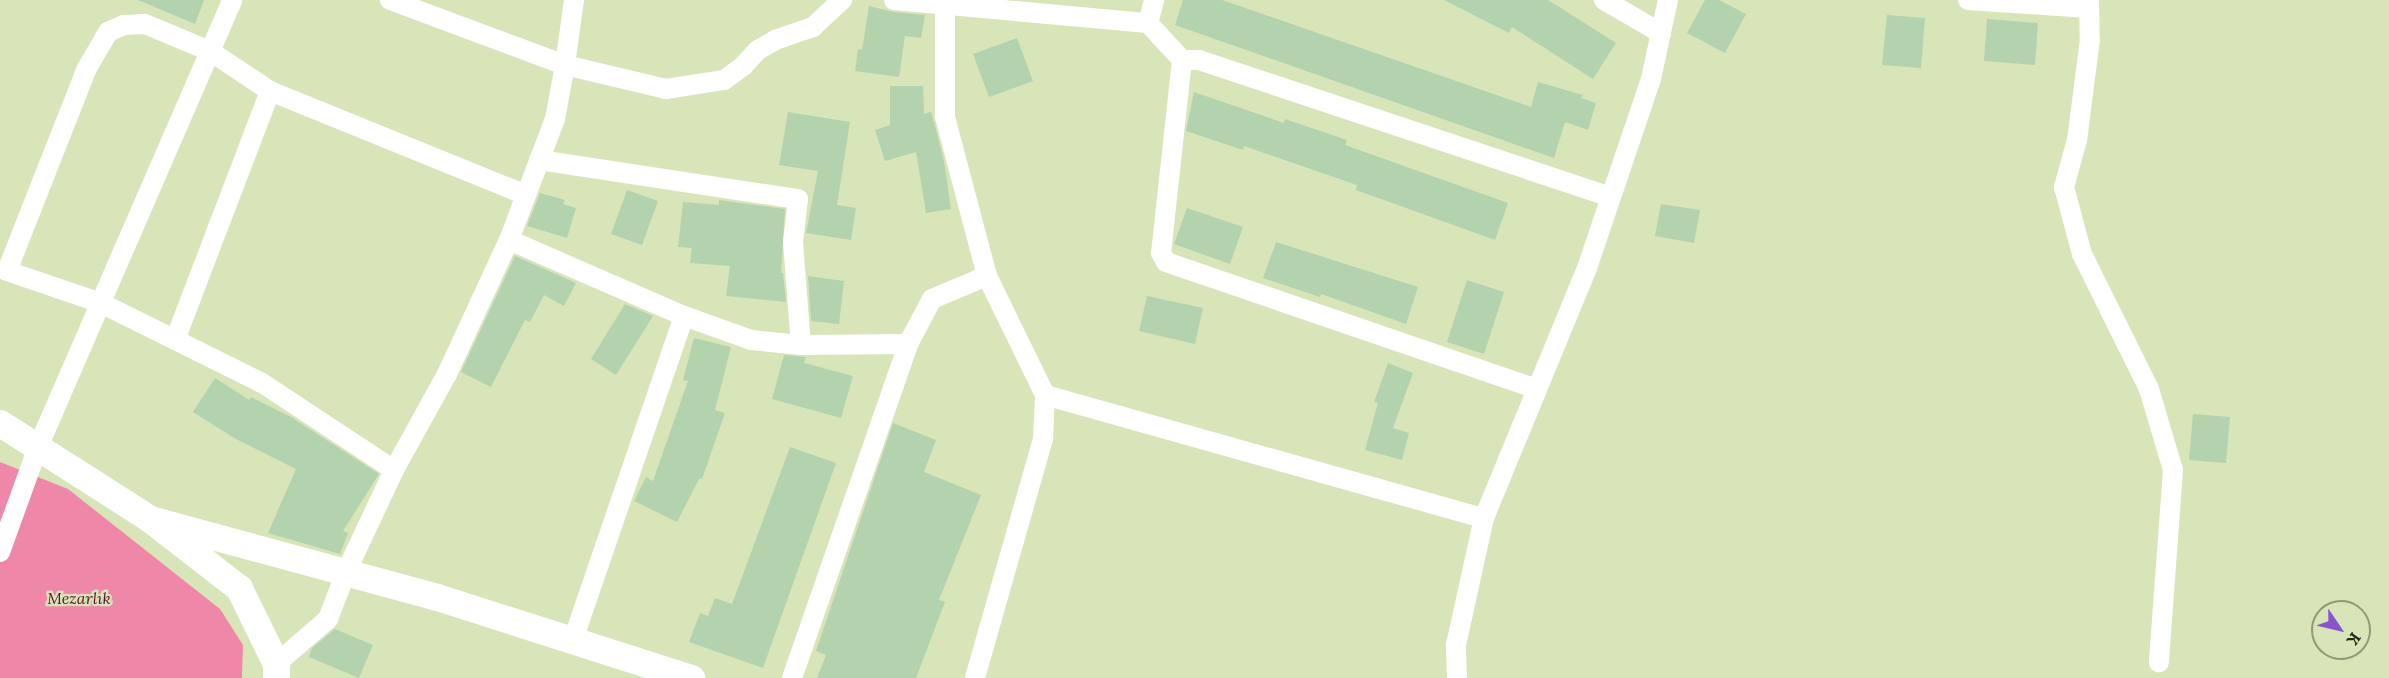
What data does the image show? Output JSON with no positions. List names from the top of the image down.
{
  "parks": ["Mezarlık"],
  "north": "bottom right"
}
